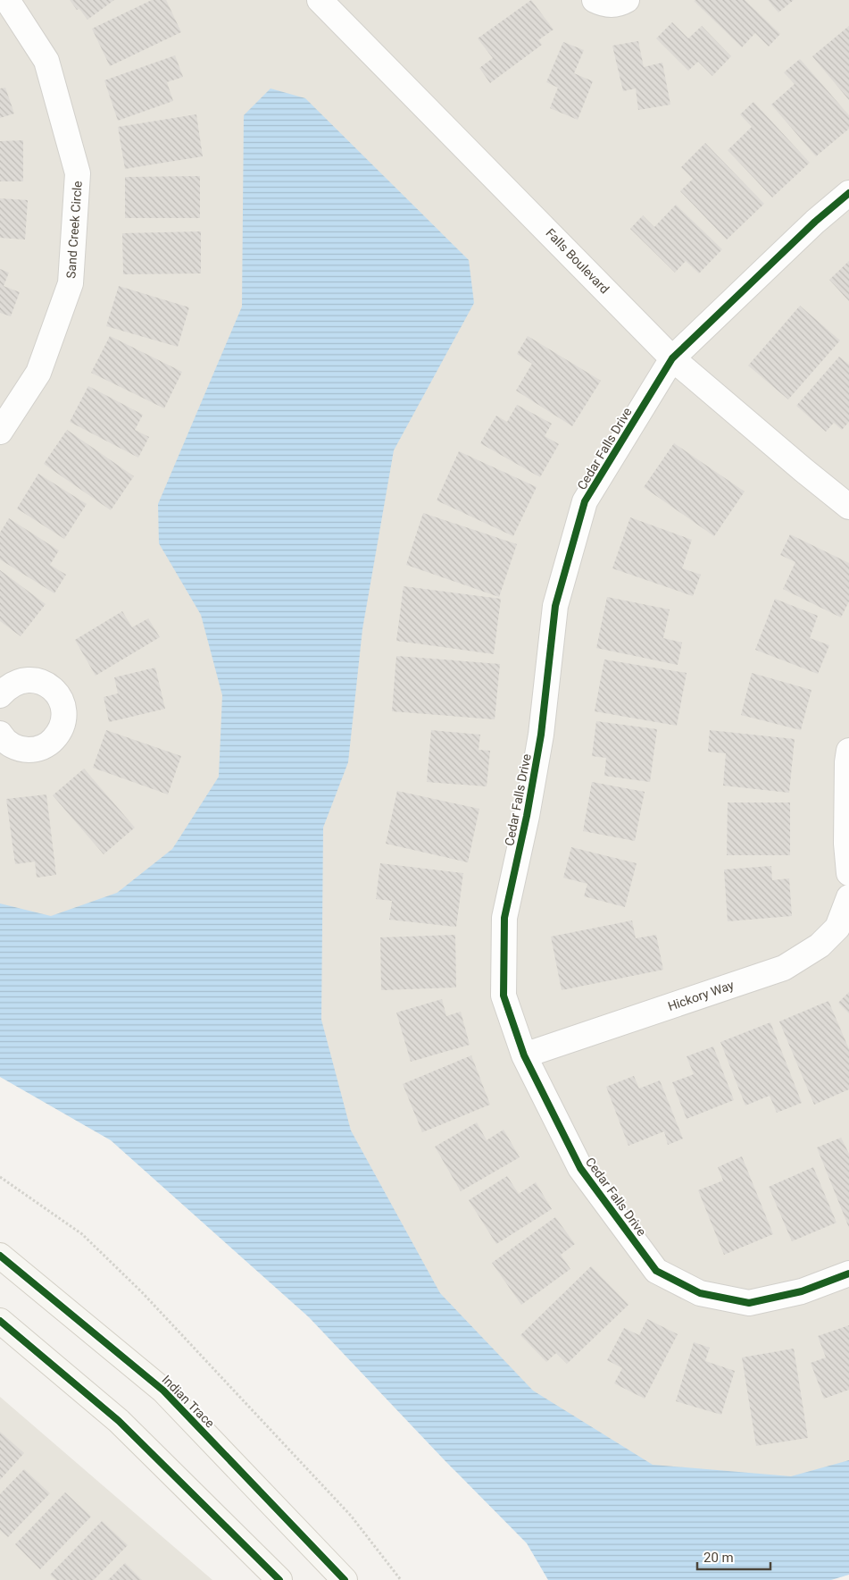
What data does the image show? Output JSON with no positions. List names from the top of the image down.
{
  "streets": {
    "main road": ["Indian Trace"],
    "street": [
      "Sand Creek Circle",
      "Falls Boulevard",
      "Cedar Falls Drive",
      "Hickory Way"
    ]
  },
  "crossings": [
    ["Falls Boulevard", "Cedar Falls Drive"],
    ["Cedar Falls Drive", "Hickory Way"]
  ],
  "scale_bar": "20 m"
}
